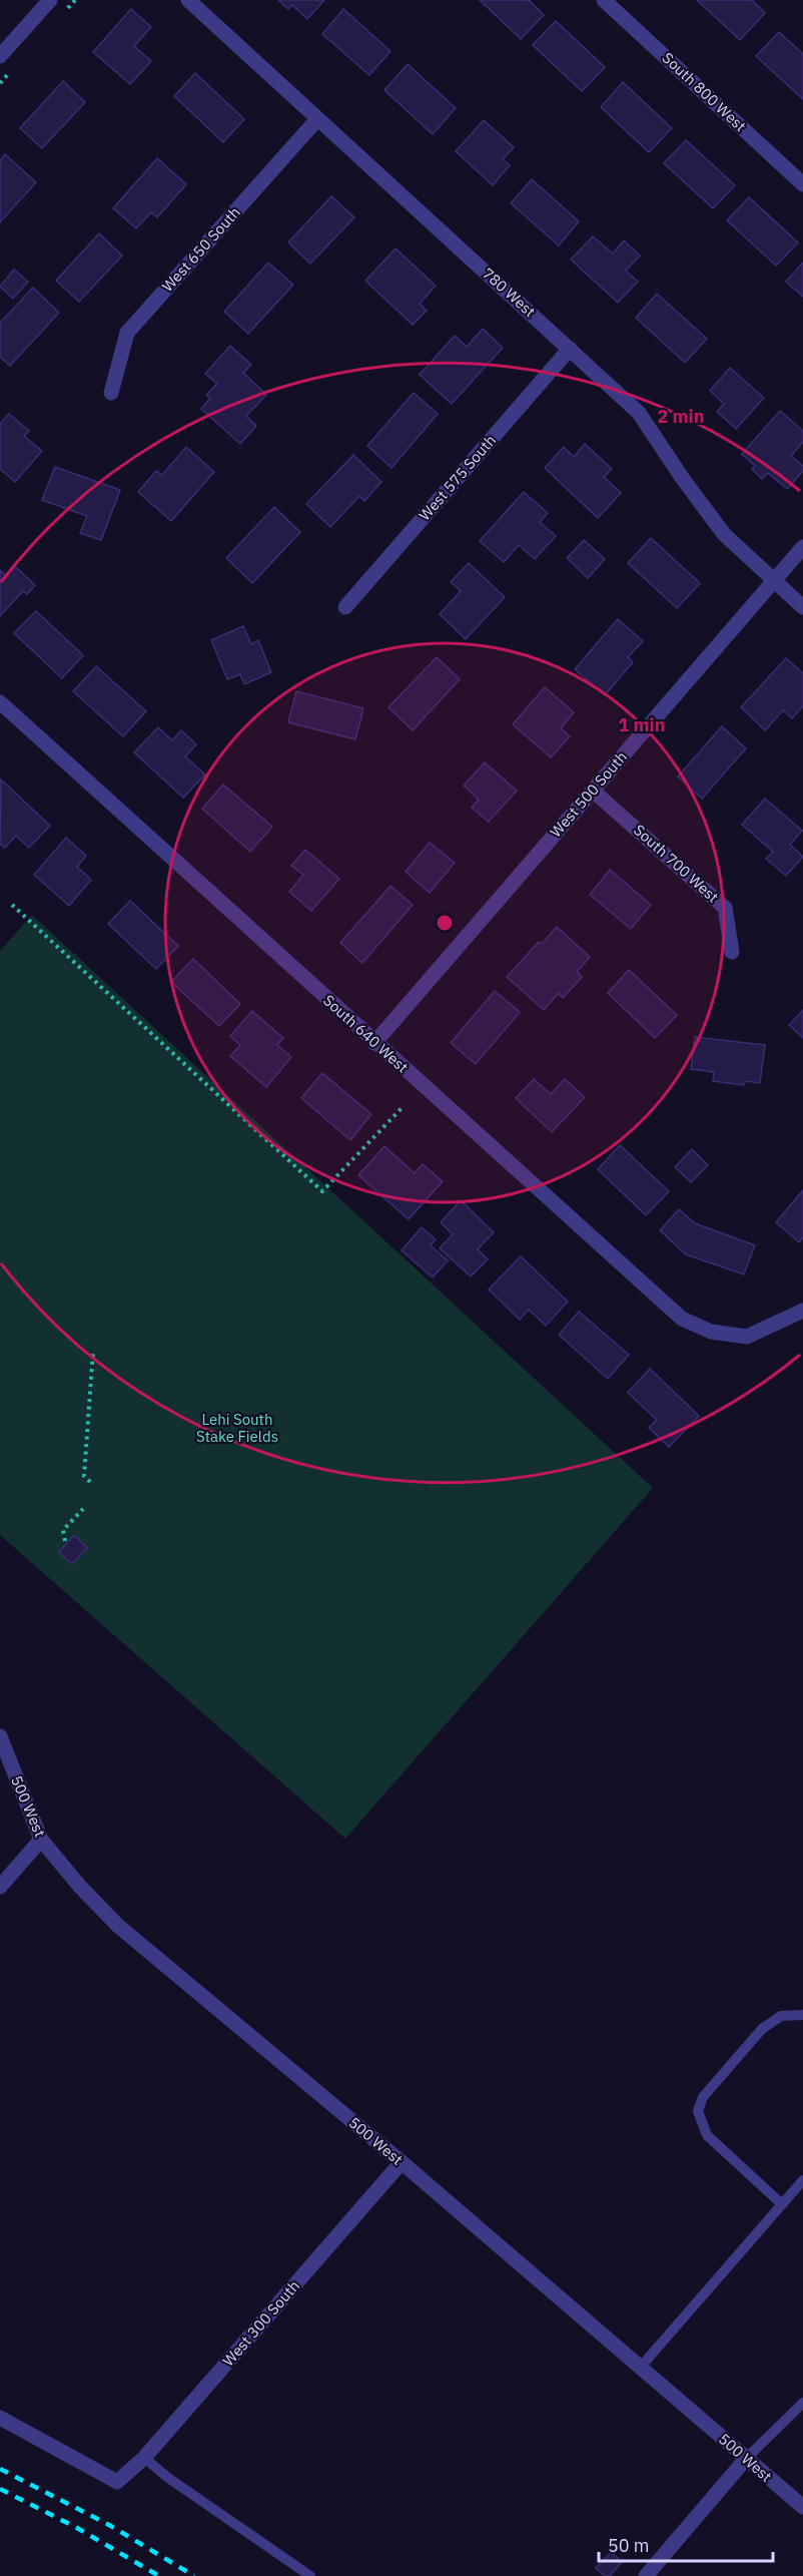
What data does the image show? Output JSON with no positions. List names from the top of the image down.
{
  "streets": {
    "street": [
      "South 800 West",
      "West 650 South",
      "780 West",
      "West 575 South",
      "West 500 South",
      "South 700 West",
      "South 640 West",
      "500 West",
      "West 300 South"
    ]
  },
  "crossings": [
    ["West 650 South", "780 West"],
    ["780 West", "West 575 South"],
    ["780 West", "West 500 South"],
    ["West 500 South", "South 700 West"],
    ["West 500 South", "South 640 West"],
    ["500 West", "West 300 South"]
  ],
  "parks": ["Lehi South Stake Fields"],
  "scale_bar": "50 m",
  "rings": ["2 min", "1 min"]
}
